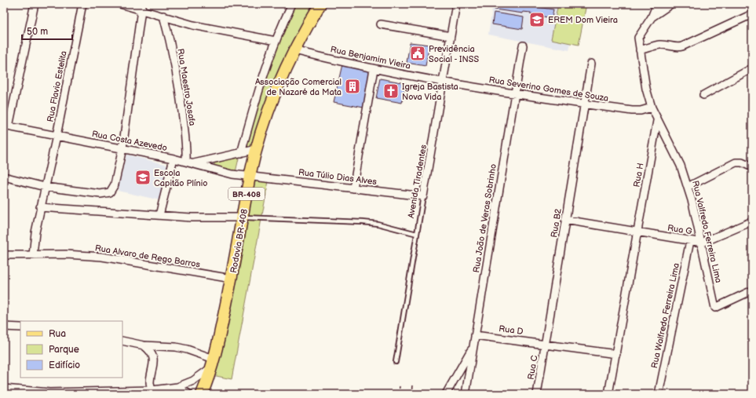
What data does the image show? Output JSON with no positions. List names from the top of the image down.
{
  "streets": {
    "main road": ["BR-408", "Rodovia BR-408"],
    "street": [
      "Rua Benjamim Vieira",
      "Rua Flavio Estelita",
      "Rua Maestro Josafa",
      "Rua Severino Gomes de Souza",
      "Rua Costa Azevedo",
      "Rua H",
      "Rua Túlio Dias Alves",
      "Avenida Tiradentes",
      "Rua João de Veras Sobrinho",
      "Rua B2",
      "Rua G",
      "Rua Valfredo Ferreira Lima",
      "Rua Alvaro de Rego Barros",
      "Rua Walfredo Ferreira Lima",
      "Rua D",
      "Rua C"
    ]
  },
  "crossings": [
    ["Rua Benjamim Vieira", "Rua Severino Gomes de Souza"],
    ["Rua Benjamim Vieira", "Avenida Tiradentes"],
    ["Rua Benjamim Vieira", "Rodovia BR-408"],
    ["Rua Flavio Estelita", "Rua Costa Azevedo"],
    ["Rua Flavio Estelita", "Rua Alvaro de Rego Barros"],
    ["Rua Maestro Josafa", "Rua Costa Azevedo"],
    ["Rua Severino Gomes de Souza", "Avenida Tiradentes"],
    ["Rua Severino Gomes de Souza", "Rua João de Veras Sobrinho"],
    ["Rua Severino Gomes de Souza", "Rua B2"],
    ["Rua Severino Gomes de Souza", "Rua Valfredo Ferreira Lima"],
    ["Rua Costa Azevedo", "Rua Túlio Dias Alves"],
    ["Rua Costa Azevedo", "Rodovia BR-408"],
    ["Rua H", "Rua G"],
    ["Rua H", "Rua Valfredo Ferreira Lima"],
    ["Rua Túlio Dias Alves", "Avenida Tiradentes"],
    ["Rua Túlio Dias Alves", "Rodovia BR-408"],
    ["Rua João de Veras Sobrinho", "Rua D"],
    ["Rua B2", "Rua G"],
    ["Rua B2", "Rua D"],
    ["Rua B2", "Rua C"],
    ["Rua G", "Rua Valfredo Ferreira Lima"],
    ["Rua G", "Rua Walfredo Ferreira Lima"],
    ["Rodovia BR-408", "Rua Alvaro de Rego Barros"],
    ["Rua D", "Rua C"]
  ],
  "places": {
    "school or university": ["EREM Dom Vieira", "Escola Capitão Plínio"],
    "public building": ["Previdência Social - INSS"],
    "building": ["Associação Comercial de Nazaré da Mata"],
    "church": ["Igreja Bastista Nova Vida"]
  },
  "legend": ["Rua", "Parque", "Edifício"],
  "scale_bar": "50 m"
}
